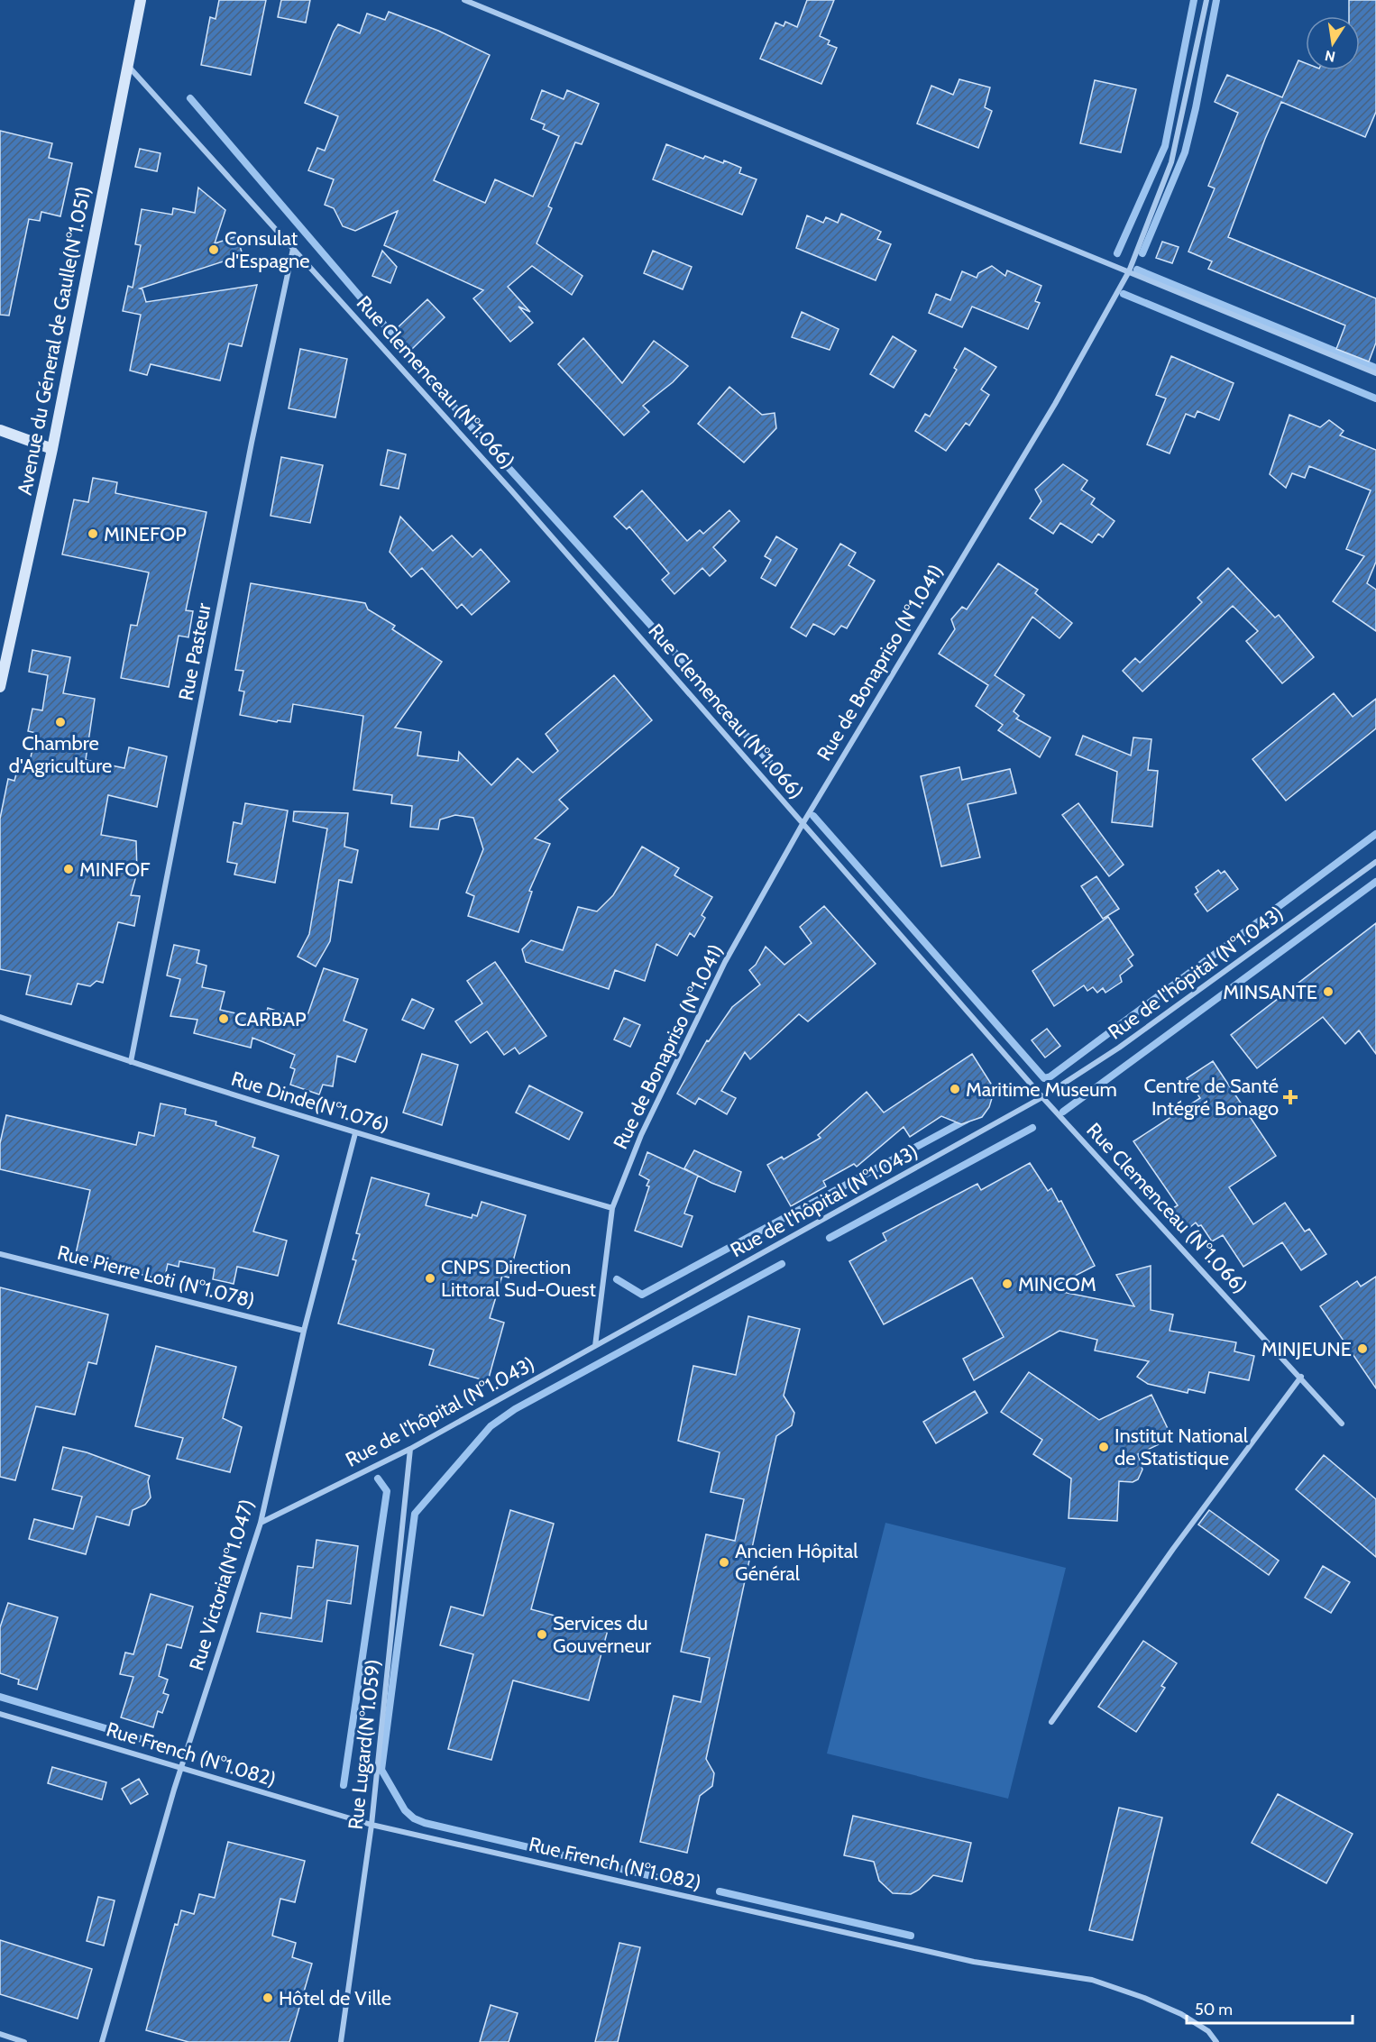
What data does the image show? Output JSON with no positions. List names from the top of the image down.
{
  "streets": {
    "main road": ["Avenue du Géneral de Gaulle(N°1.051)"],
    "street": [
      "Rue Clemenceau (N°1.066)",
      "Rue Pasteur",
      "Rue de Bonapriso (N°1.041)",
      "Rue de l'hôpital (N°1.043)",
      "Rue Dinde(N°1.076)",
      "Rue Pierre Loti (N°1.078)",
      "Rue Victoria(N°1.047)",
      "Rue Lugard(N°1.059)",
      "Rue French (N°1.082)"
    ]
  },
  "crossings": [
    ["Avenue du Géneral de Gaulle(N°1.051)", "Rue Clemenceau (N°1.066)"],
    ["Rue Clemenceau (N°1.066)", "Rue Pasteur"],
    ["Rue Clemenceau (N°1.066)", "Rue de Bonapriso (N°1.041)"],
    ["Rue Clemenceau (N°1.066)", "Rue de l'hôpital (N°1.043)"],
    ["Rue Pasteur", "Rue Dinde(N°1.076)"],
    ["Rue de Bonapriso (N°1.041)", "Rue de l'hôpital (N°1.043)"],
    ["Rue de Bonapriso (N°1.041)", "Rue Dinde(N°1.076)"],
    ["Rue de l'hôpital (N°1.043)", "Rue Victoria(N°1.047)"],
    ["Rue de l'hôpital (N°1.043)", "Rue Lugard(N°1.059)"],
    ["Rue Dinde(N°1.076)", "Rue Victoria(N°1.047)"],
    ["Rue Pierre Loti (N°1.078)", "Rue Victoria(N°1.047)"],
    ["Rue Victoria(N°1.047)", "Rue French (N°1.082)"],
    ["Rue Lugard(N°1.059)", "Rue French (N°1.082)"]
  ],
  "places": {
    "other": [
      "Consulat d'Espagne",
      "MINEFOP",
      "Chambre d'Agriculture",
      "MINFOF",
      "MINSANTE",
      "CARBAP",
      "Maritime Museum",
      "CNPS Direction Littoral Sud-Ouest",
      "MINCOM",
      "MINJEUNE",
      "Institut National de Statistique",
      "Ancien Hôpital Général",
      "Services du Gouverneur",
      "Hôtel de Ville"
    ],
    "health": ["Centre de Santé Intégré Bonago"]
  },
  "scale_bar": "50 m",
  "north": "bottom"
}
